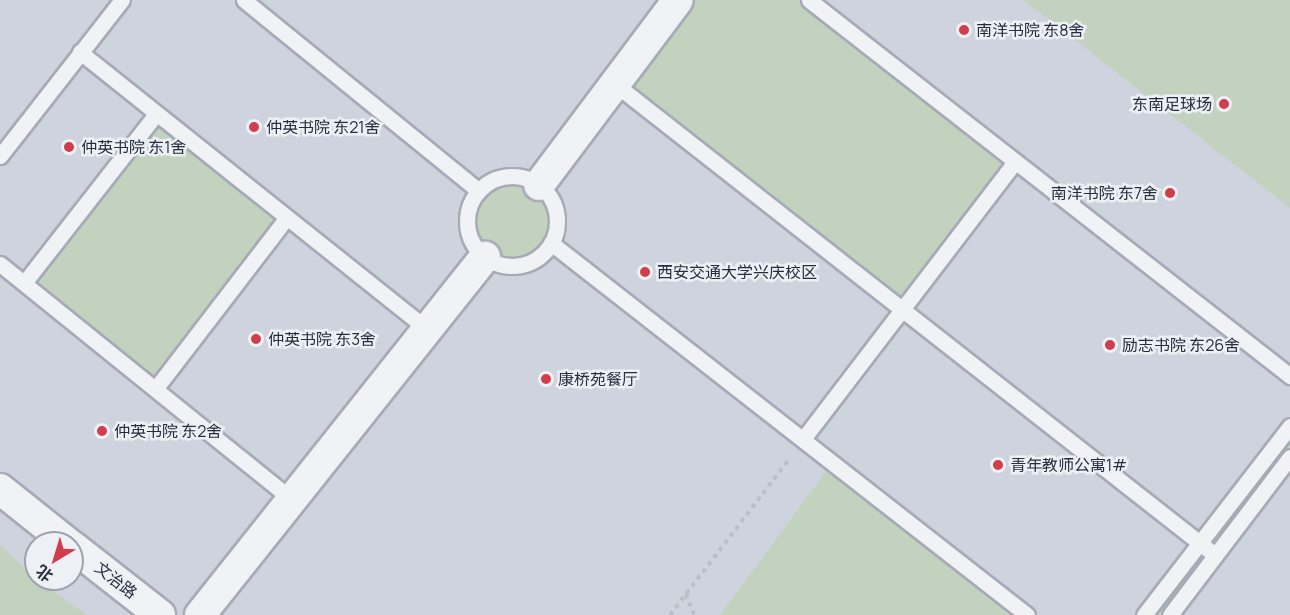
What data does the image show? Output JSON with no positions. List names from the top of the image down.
{
  "streets": {
    "street": ["文治路"]
  },
  "places": [
    "南洋书院 东8舍",
    "东南足球场",
    "仲英书院 东21舍",
    "仲英书院 东1舍",
    "南洋书院 东7舍",
    "西安交通大学兴庆校区",
    "仲英书院 东3舍",
    "励志书院 东26舍",
    "康桥苑餐厅",
    "仲英书院 东2舍",
    "青年教师公寓1#"
  ],
  "north": "bottom left"
}
